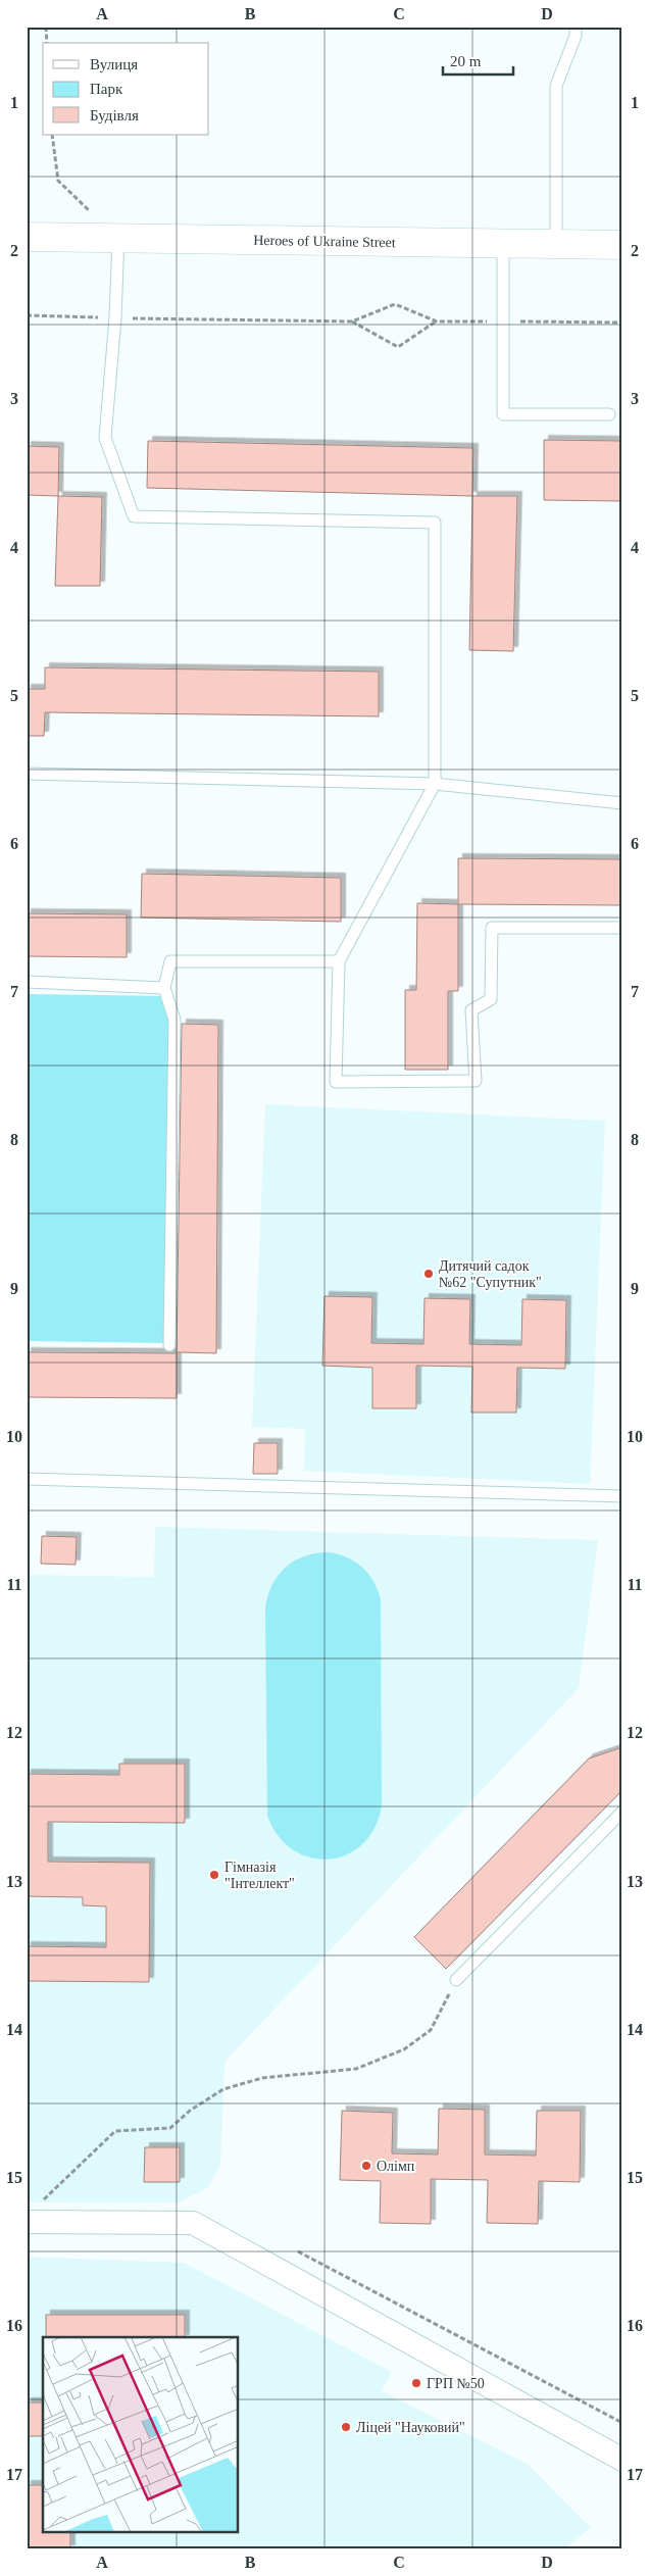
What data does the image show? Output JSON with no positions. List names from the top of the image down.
{
  "streets": {
    "main road": ["Heroes of Ukraine Street"]
  },
  "places": [
    "Дитячий садок №62 \"Супутник\"",
    "Гімназія \"Інтеллект\"",
    "Олімп",
    "ГРП №50",
    "Ліцей \"Науковий\""
  ],
  "legend": ["Вулиця", "Парк", "Будівля"],
  "scale_bar": "20 m",
  "grid": {
    "columns": [
      "A",
      "B",
      "C",
      "D"
    ],
    "rows": [
      "1",
      "2",
      "3",
      "4",
      "5",
      "6",
      "7",
      "8",
      "9",
      "10",
      "11",
      "12",
      "13",
      "14",
      "15",
      "16",
      "17"
    ]
  }
}
